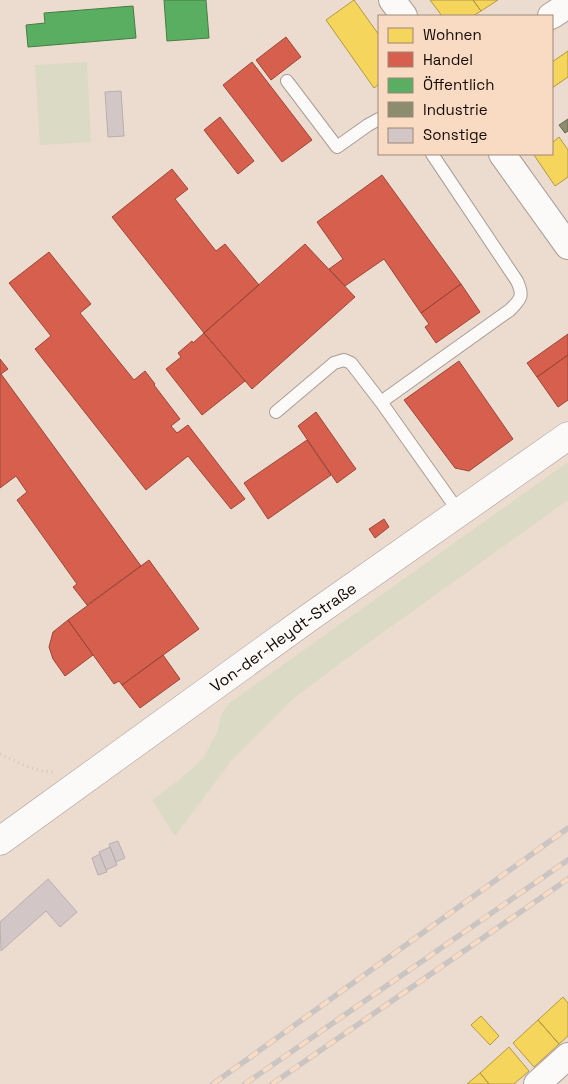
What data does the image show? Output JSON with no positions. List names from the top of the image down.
{
  "streets": {
    "main road": ["Von-der-Heydt-Straße"]
  },
  "legend": [
    "Wohnen",
    "Handel",
    "Öffentlich",
    "Industrie",
    "Sonstige"
  ]
}
